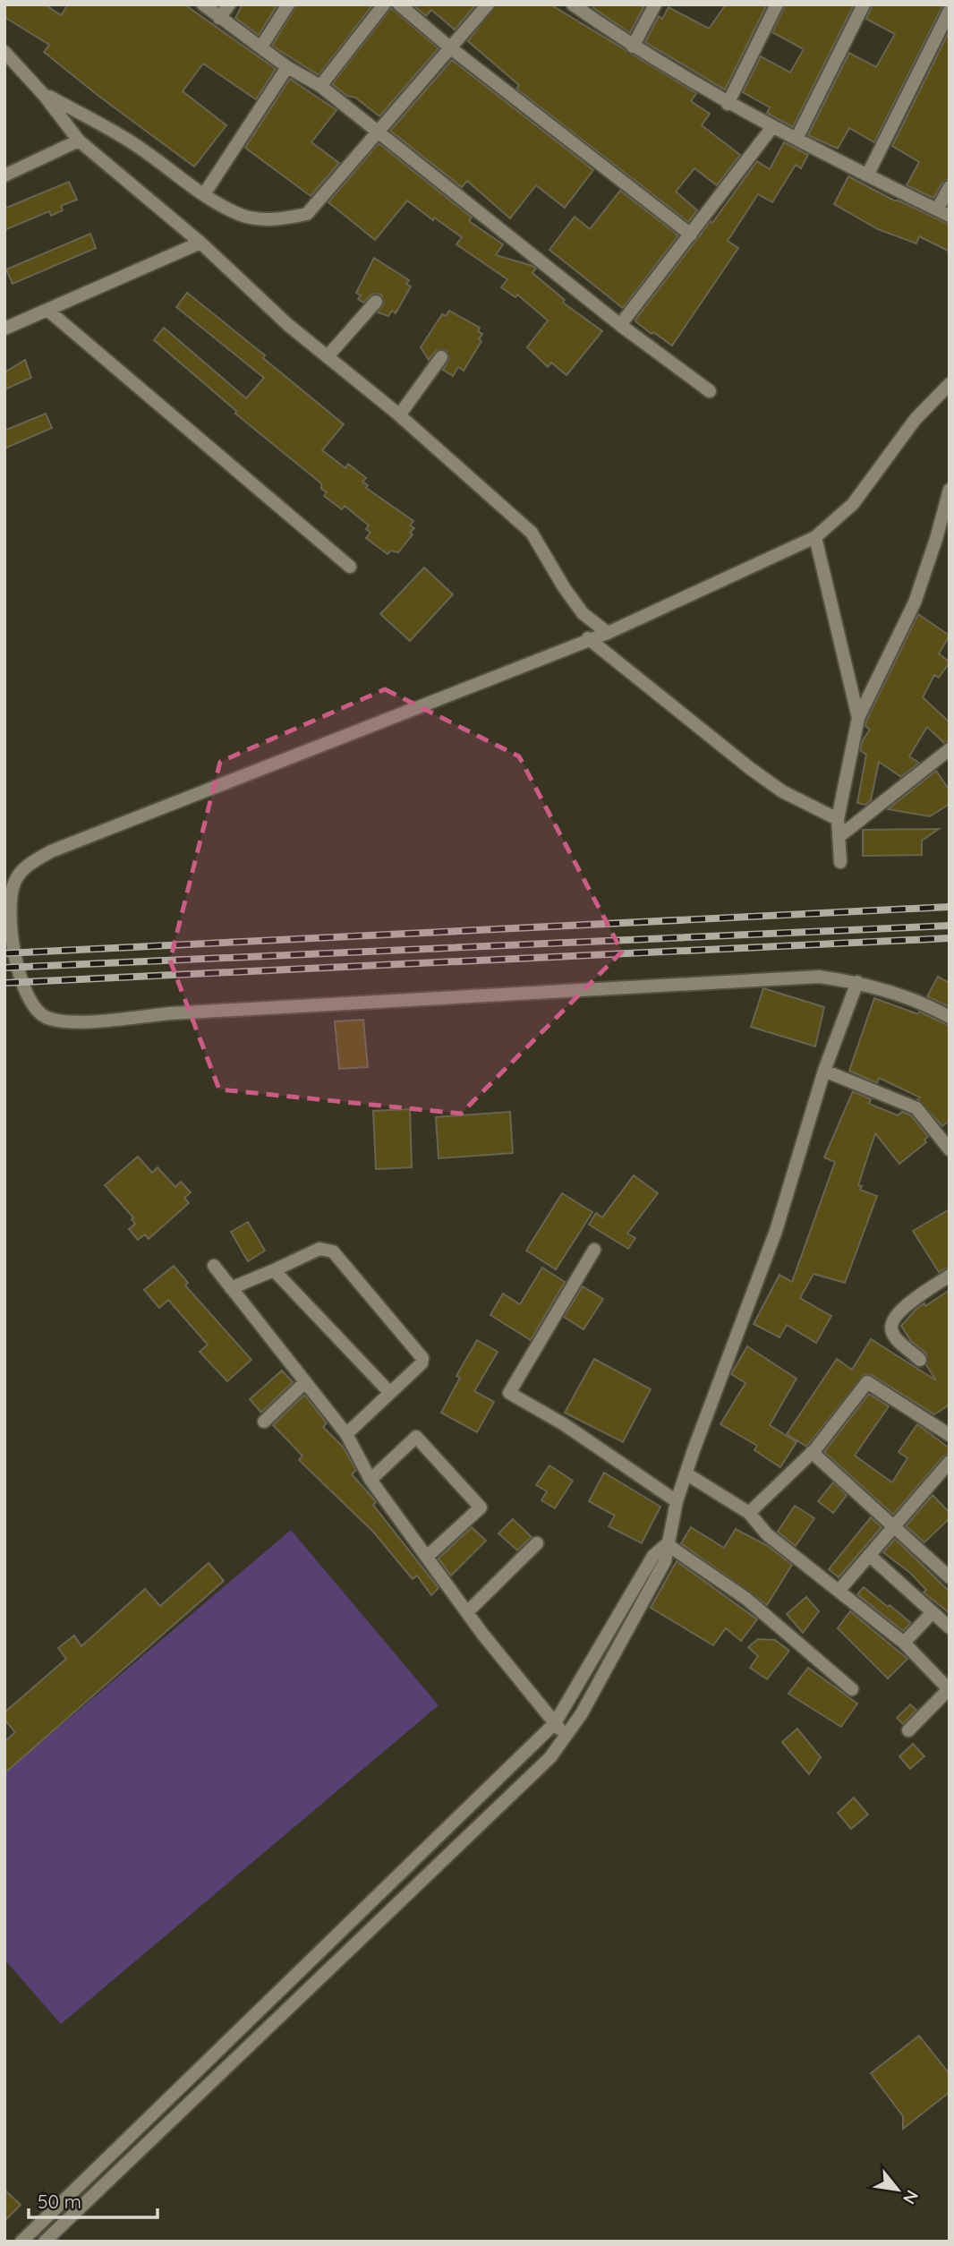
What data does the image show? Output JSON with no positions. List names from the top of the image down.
{
  "scale_bar": "50 m",
  "north": "bottom right"
}
